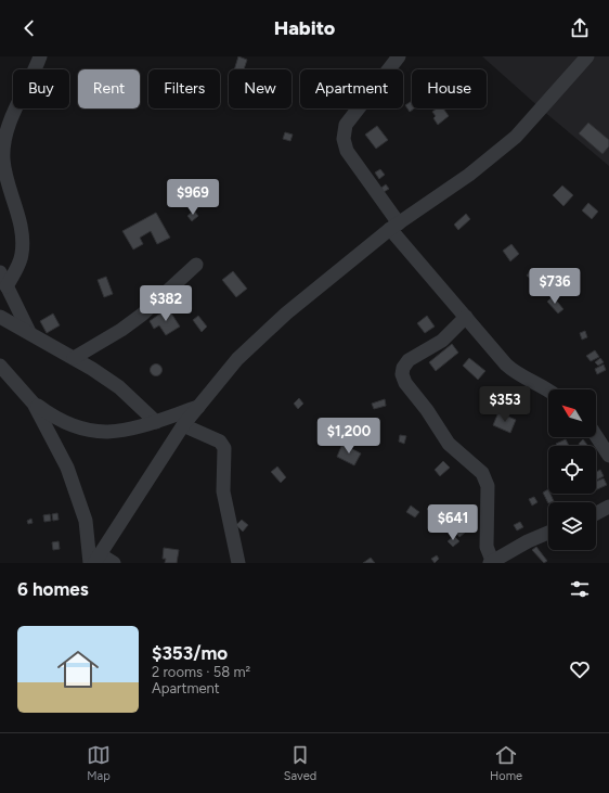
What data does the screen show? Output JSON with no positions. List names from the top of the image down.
{
  "north": "top left",
  "page": {
    "header": "Habito",
    "chip": [
      "Buy",
      "Rent",
      "Filters",
      "New",
      "Apartment",
      "House"
    ],
    "price": [
      "$969",
      "$736",
      "$382",
      "$353",
      "$1,200",
      "$641"
    ],
    "heading": "6 homes",
    "list": [
      {
        "name": "$353/mo",
        "note": "2 rooms · 58 m² · Apartment"
      }
    ],
    "tabs": ["Map", "Saved", "Home"]
  }
}
